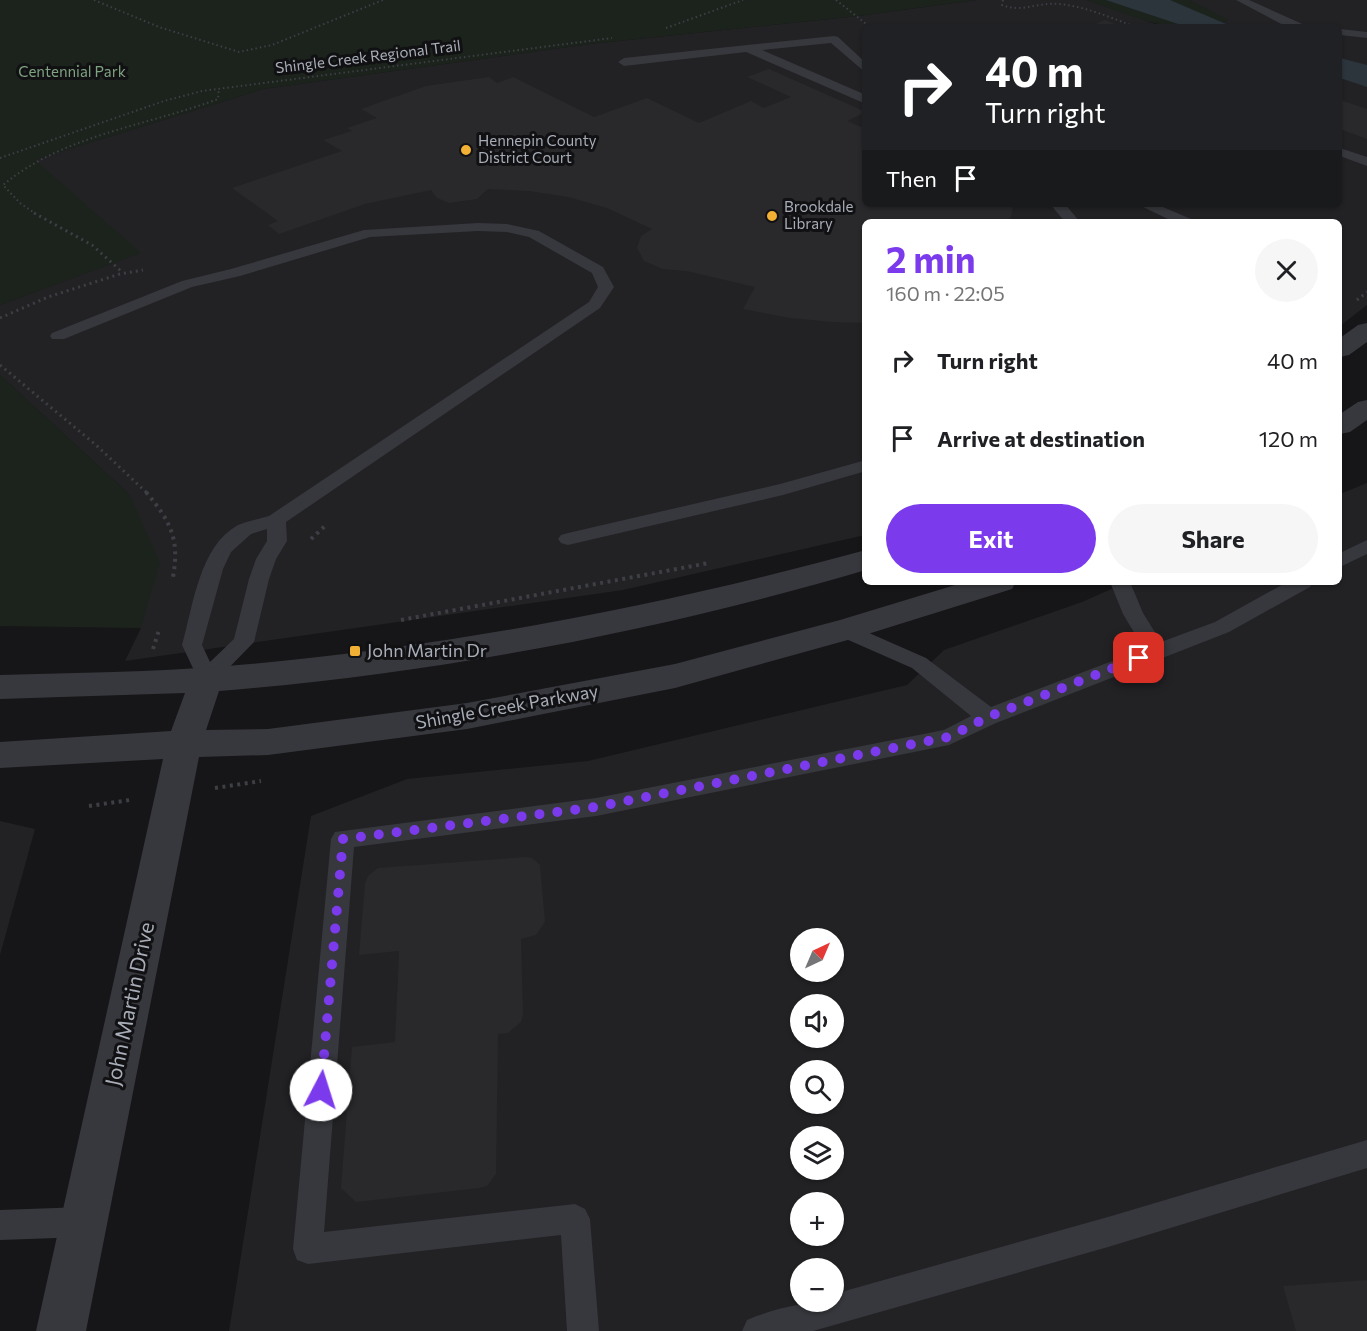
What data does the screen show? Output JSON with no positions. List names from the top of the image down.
{
  "streets": {
    "street": ["Shingle Creek Parkway", "John Martin Drive"],
    "path": ["Shingle Creek Regional Trail"]
  },
  "crossings": [
    ["Shingle Creek Parkway", "John Martin Drive"]
  ],
  "parks": ["Centennial Park"],
  "places": {
    "other": ["Hennepin County District Court", "Brookdale Library"],
    "transit": ["John Martin Dr"]
  },
  "north": "top right",
  "page": {
    "turn": ["40 m", "Turn right"],
    "then": "Then",
    "heading": ["2 min", "160 m · 22:05"],
    "list": [
      {
        "name": "Turn right",
        "value": "40 m"
      },
      {
        "name": "Arrive at destination",
        "value": "120 m"
      }
    ],
    "buttons": ["Exit", "Share"],
    "map_buttons": ["+", "−"]
  }
}
